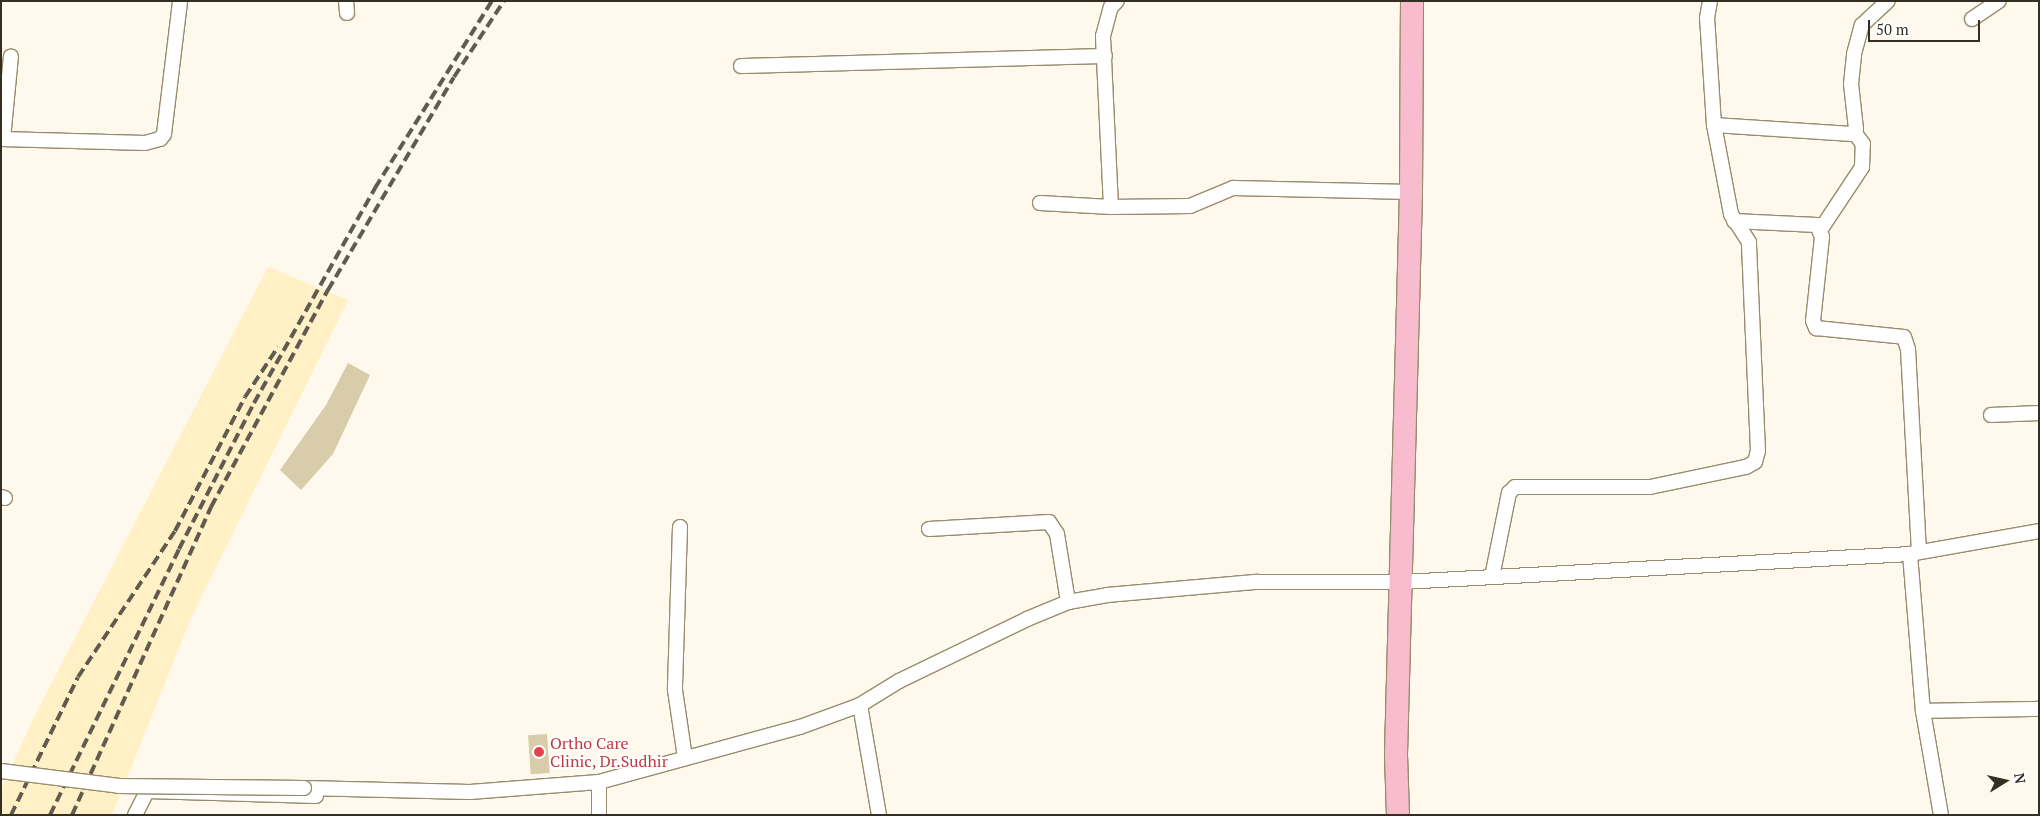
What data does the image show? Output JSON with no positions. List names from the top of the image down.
{
  "places": ["Ortho Care Clinic, Dr.Sudhir"],
  "scale_bar": "50 m",
  "north": "right"
}
